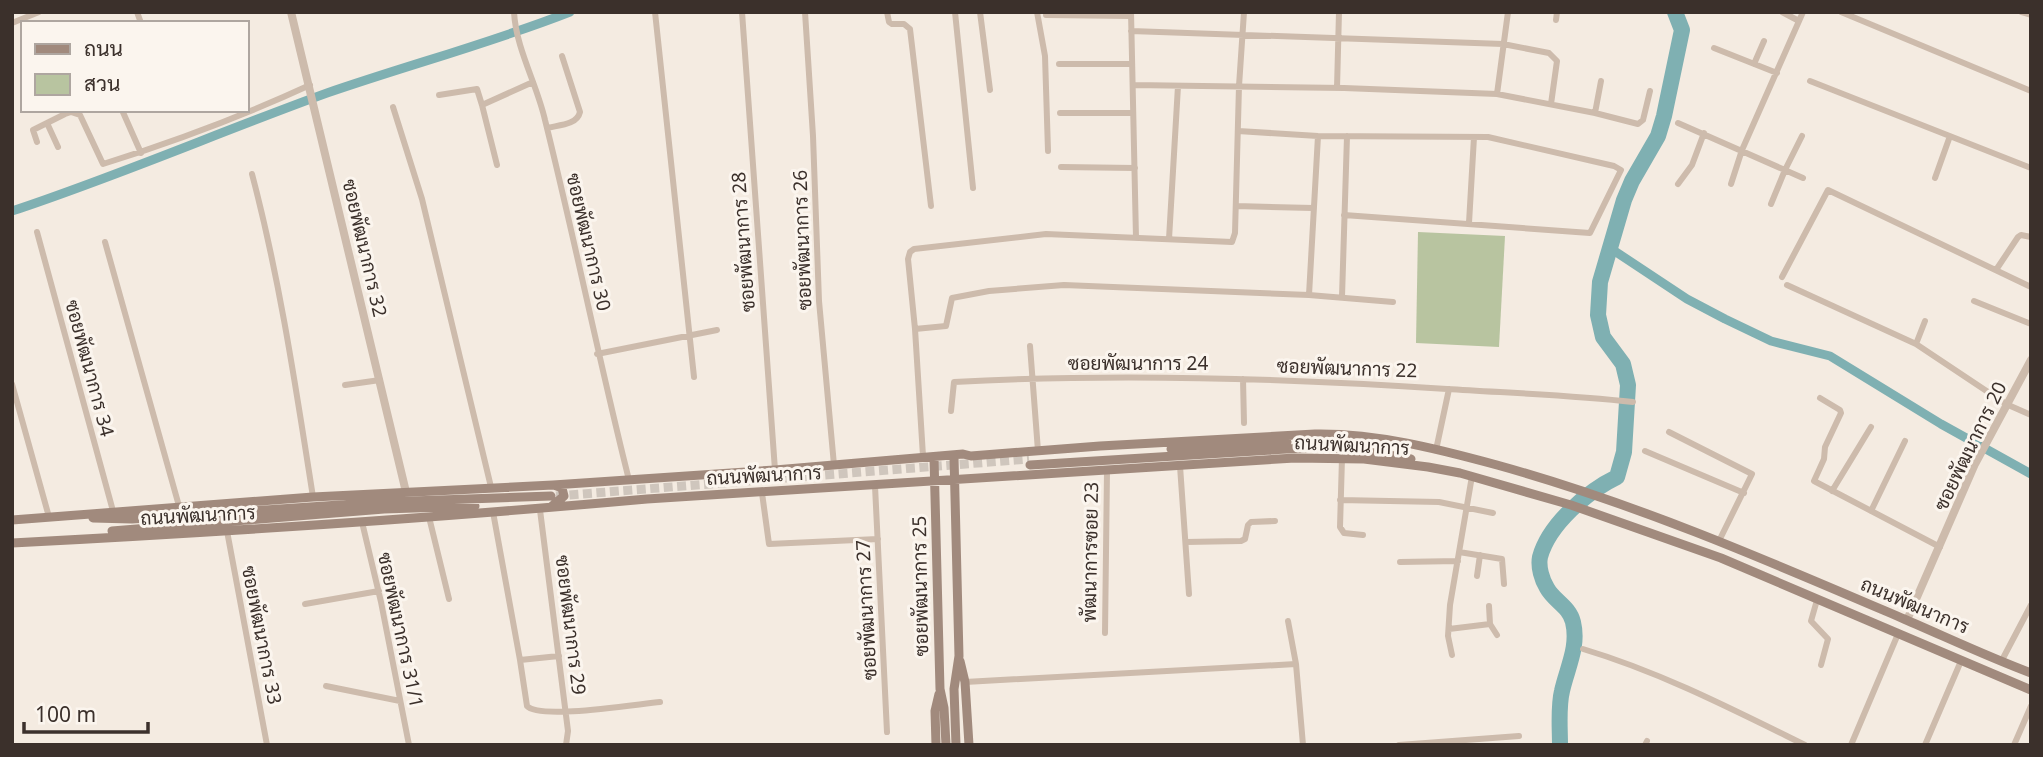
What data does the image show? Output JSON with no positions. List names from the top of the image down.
{
  "streets": {
    "main road": ["ถนนพัฒนาการ", "ซอยพัฒนาการ 25"],
    "street": [
      "ซอยพัฒนาการ 26",
      "ซอยพัฒนาการ 30",
      "ซอยพัฒนาการ 28",
      "ซอยพัฒนาการ 32",
      "ซอยพัฒนาการ 24",
      "ซอยพัฒนาการ 34",
      "ซอยพัฒนาการ 22",
      "ซอยพัฒนาการ 20",
      "พัฒนาการซอย 23",
      "ซอยพัฒนาการ 27",
      "ซอยพัฒนาการ 29",
      "ซอยพัฒนาการ 31/1",
      "ซอยพัฒนาการ 33"
    ]
  },
  "crossings": [
    ["ซอยพัฒนาการ 26", "ถนนพัฒนาการ"],
    ["ซอยพัฒนาการ 30", "ถนนพัฒนาการ"],
    ["ซอยพัฒนาการ 28", "ถนนพัฒนาการ"],
    ["ซอยพัฒนาการ 32", "ถนนพัฒนาการ"],
    ["ซอยพัฒนาการ 24", "ซอยพัฒนาการ 22"],
    ["ซอยพัฒนาการ 34", "ถนนพัฒนาการ"],
    ["ถนนพัฒนาการ", "ซอยพัฒนาการ 20"],
    ["ถนนพัฒนาการ", "พัฒนาการซอย 23"],
    ["ถนนพัฒนาการ", "ซอยพัฒนาการ 25"],
    ["ถนนพัฒนาการ", "ซอยพัฒนาการ 27"],
    ["ถนนพัฒนาการ", "ซอยพัฒนาการ 29"],
    ["ถนนพัฒนาการ", "ซอยพัฒนาการ 31/1"],
    ["ถนนพัฒนาการ", "ซอยพัฒนาการ 33"]
  ],
  "legend": ["ถนน", "สวน"],
  "scale_bar": "100 m"
}
